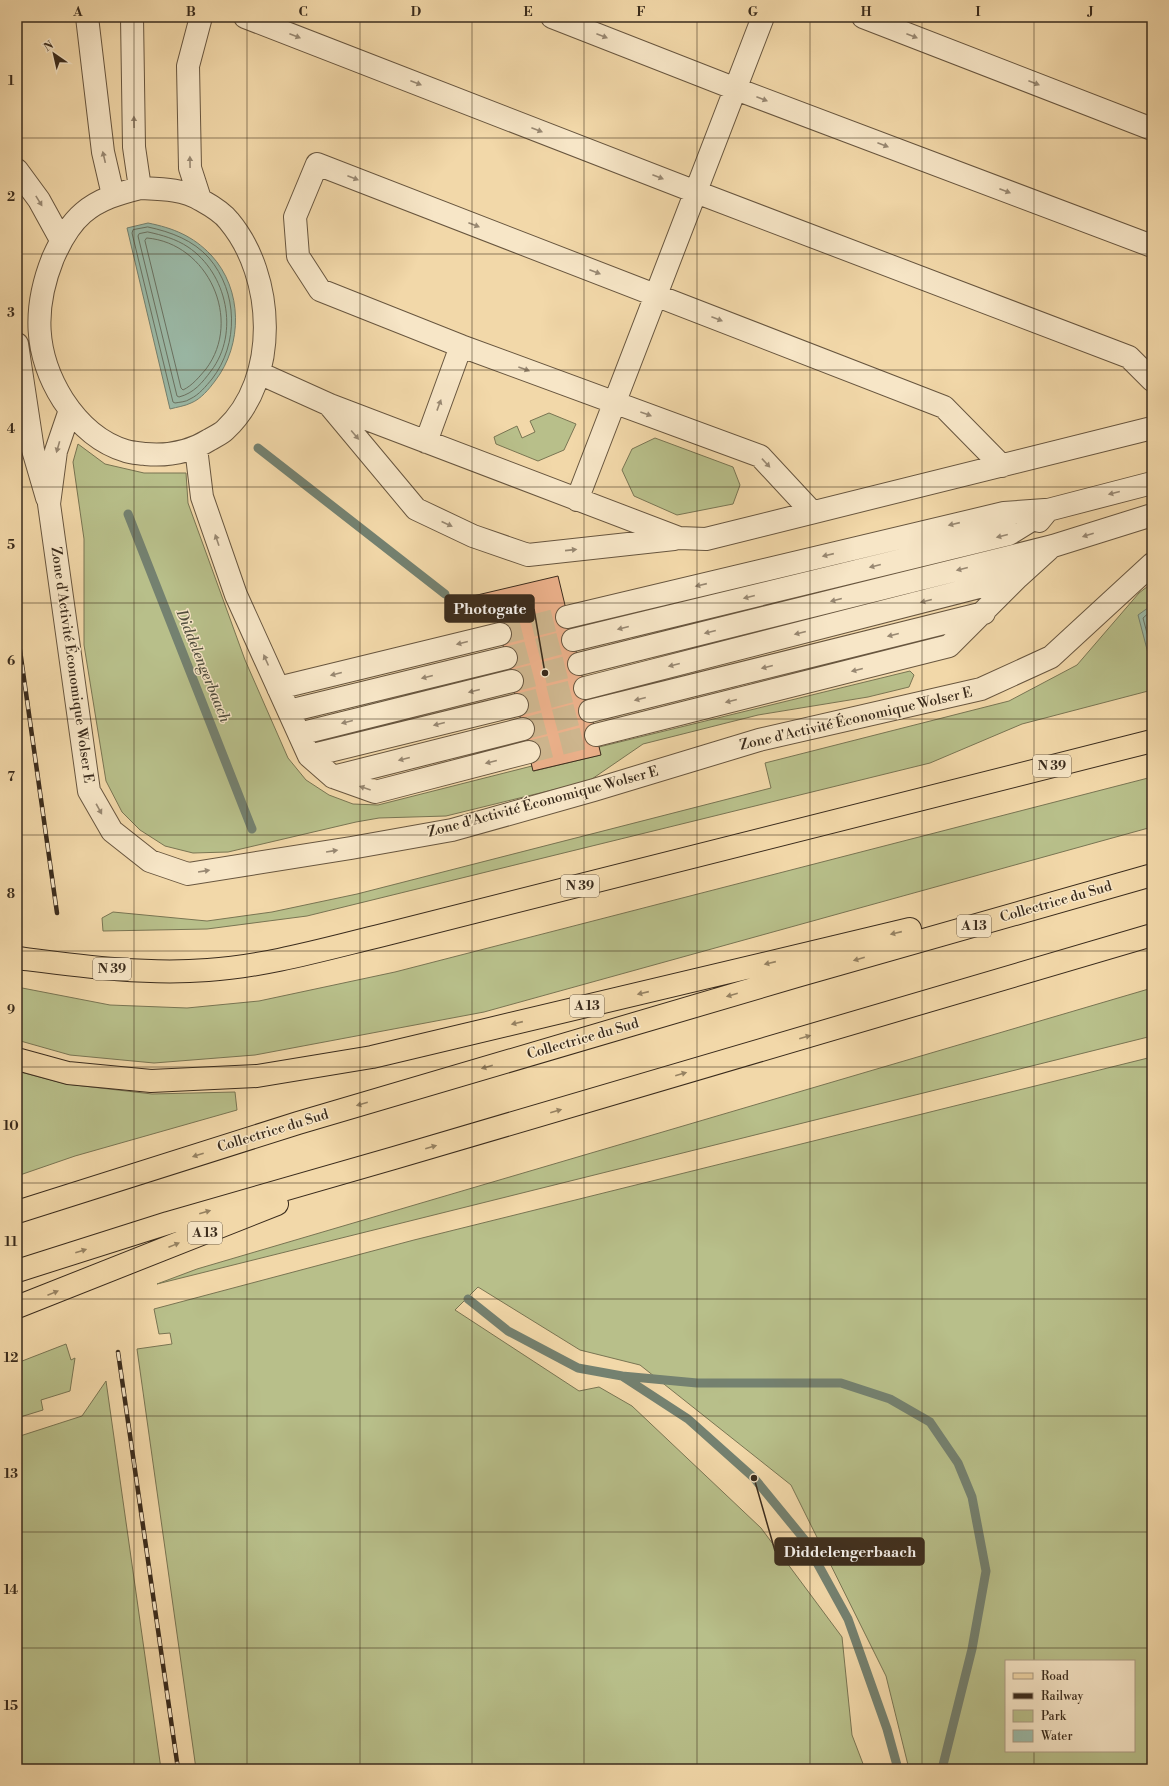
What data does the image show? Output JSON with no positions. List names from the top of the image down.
{
  "streets": {
    "main road": ["N 39", "Collectrice du Sud", "A 13"],
    "lane": ["Zone d'Activité Économique Wolser E"]
  },
  "water": ["Diddelengerbaach"],
  "places": ["Photogate", "Diddelengerbaach"],
  "legend": [
    "Road",
    "Railway",
    "Park",
    "Water"
  ],
  "north": "top left",
  "grid": {
    "columns": [
      "A",
      "B",
      "C",
      "D",
      "E",
      "F",
      "G",
      "H",
      "I",
      "J"
    ],
    "rows": [
      "1",
      "2",
      "3",
      "4",
      "5",
      "6",
      "7",
      "8",
      "9",
      "10",
      "11",
      "12",
      "13",
      "14",
      "15"
    ]
  }
}
